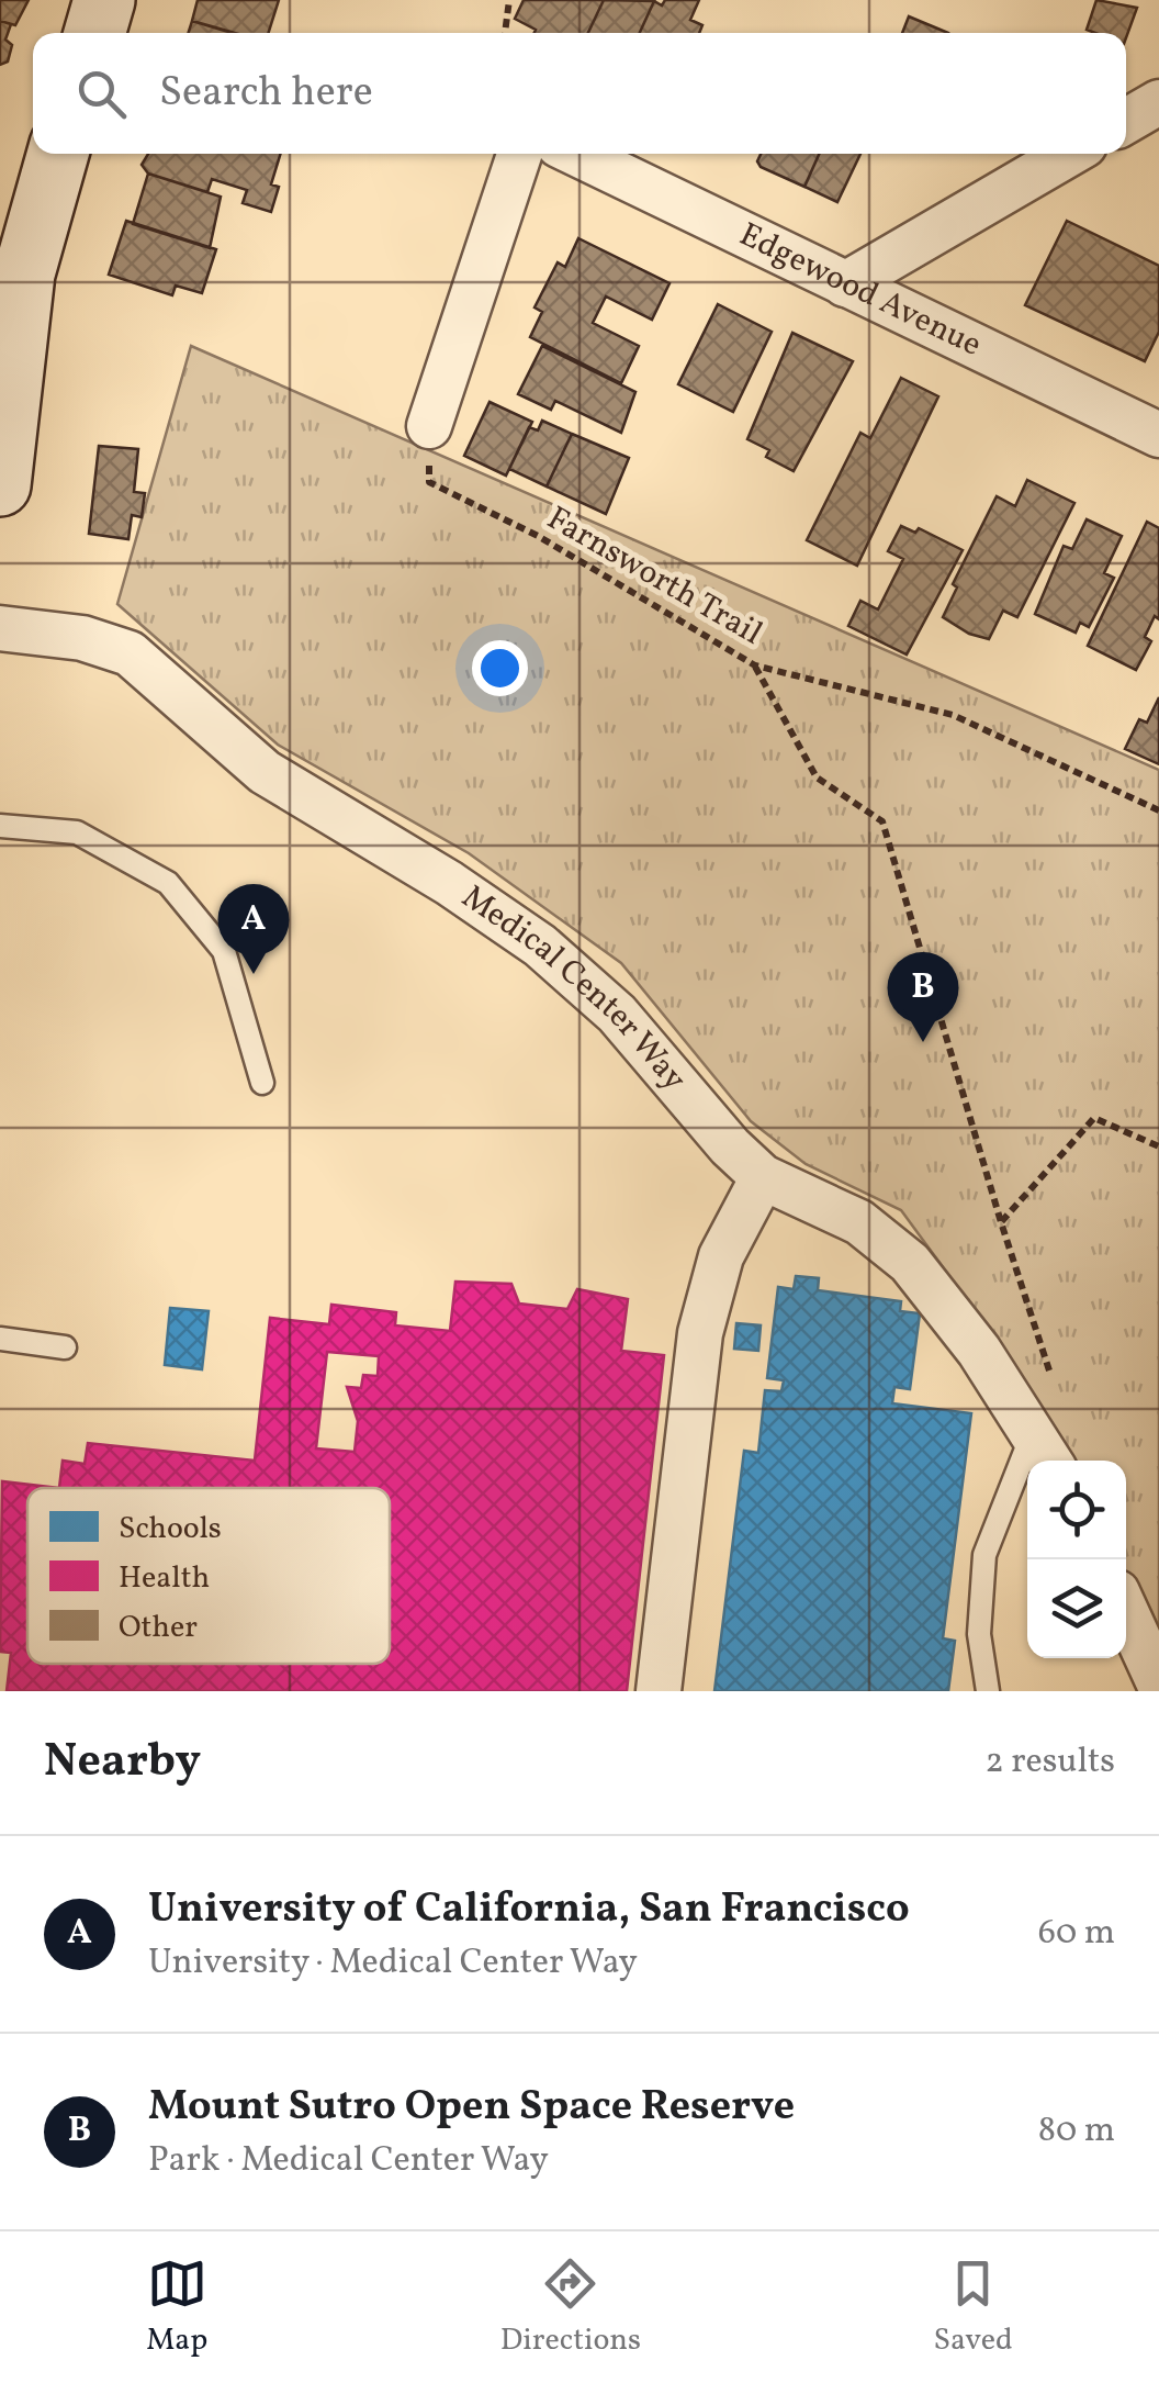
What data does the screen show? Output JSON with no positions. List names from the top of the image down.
{
  "streets": {
    "street": ["Edgewood Avenue", "Medical Center Way"],
    "path": ["Farnsworth Trail"]
  },
  "legend": ["Schools", "Health", "Other"],
  "page": {
    "search": "Search here",
    "pins": ["A", "B"],
    "heading": ["Nearby", "2 results"],
    "list": [
      {
        "mark": "A",
        "name": "University of California, San Francisco",
        "note": "University · Medical Center Way",
        "value": "60 m"
      },
      {
        "mark": "B",
        "name": "Mount Sutro Open Space Reserve",
        "note": "Park · Medical Center Way",
        "value": "80 m"
      }
    ],
    "nav": ["Map", "Directions", "Saved"]
  }
}
